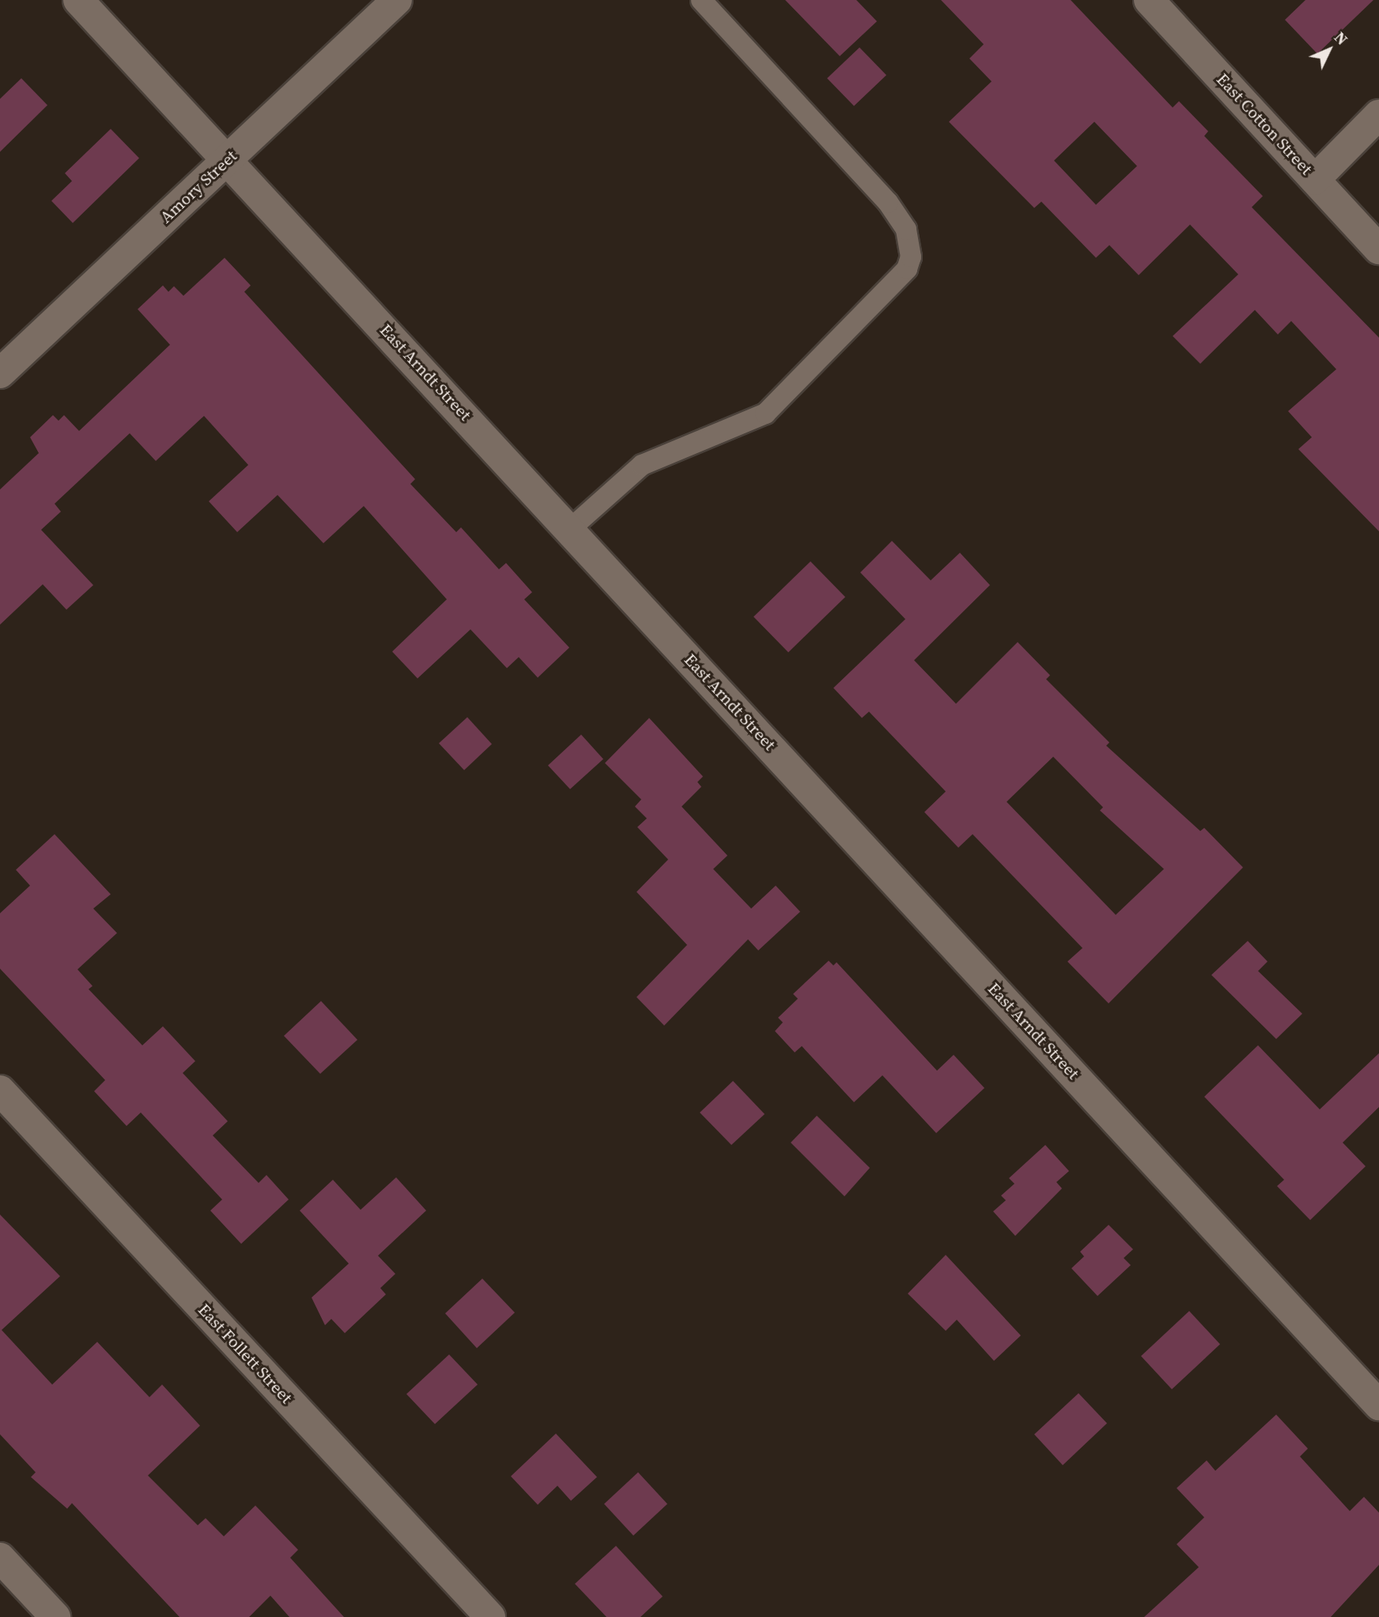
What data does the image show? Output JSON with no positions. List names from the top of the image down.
{
  "streets": {
    "street": [
      "East Cotton Street",
      "Amory Street",
      "East Arndt Street",
      "East Follett Street"
    ]
  },
  "crossings": [
    ["Amory Street", "East Arndt Street"]
  ],
  "north": "top right"
}
